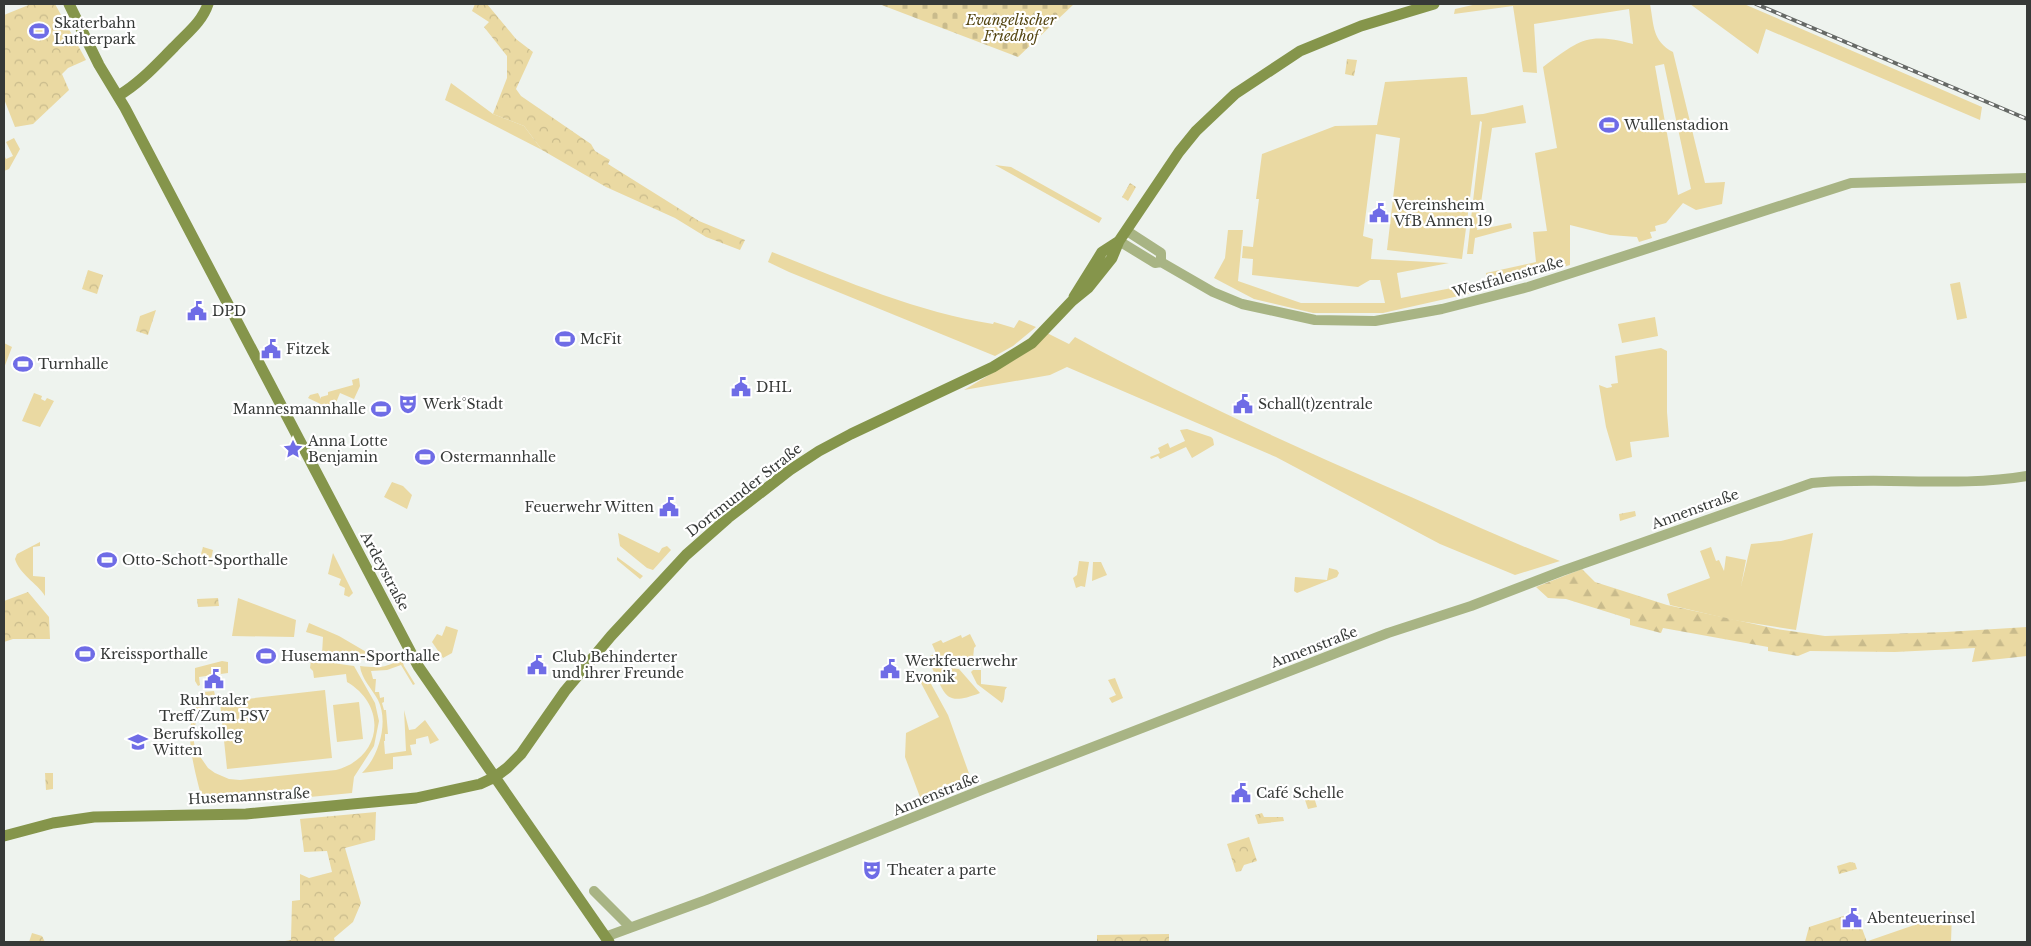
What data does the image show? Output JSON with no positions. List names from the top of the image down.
{
  "streets": {
    "main road": ["Dortmunder Straße", "Ardeystraße", "Husemannstraße"],
    "street": ["Westfalenstraße", "Annenstraße"]
  },
  "crossings": [
    ["Westfalenstraße", "Dortmunder Straße"],
    ["Dortmunder Straße", "Ardeystraße"],
    ["Dortmunder Straße", "Husemannstraße"],
    ["Annenstraße", "Ardeystraße"],
    ["Ardeystraße", "Husemannstraße"]
  ],
  "parks": ["Evangelischer Friedhof"],
  "places": {
    "sports": [
      "Skaterbahn Lutherpark",
      "Wullenstadion",
      "McFit",
      "Turnhalle",
      "Mannesmannhalle",
      "Ostermannhalle",
      "Otto-Schott-Sporthalle",
      "Kreissporthalle",
      "Husemann-Sporthalle"
    ],
    "public building": [
      "Vereinsheim VfB Annen 19",
      "DPD",
      "Fitzek",
      "DHL",
      "Schall(t)zentrale",
      "Feuerwehr Witten",
      "Club Behinderter und ihrer Freunde",
      "Werkfeuerwehr Evonik",
      "Ruhrtaler Treff/Zum PSV",
      "Café Schelle",
      "Abenteuerinsel"
    ],
    "theatre": ["Werk°Stadt", "Theater a parte"],
    "place": ["Anna Lotte Benjamin"],
    "school or university": ["Berufskolleg Witten"]
  }
}
